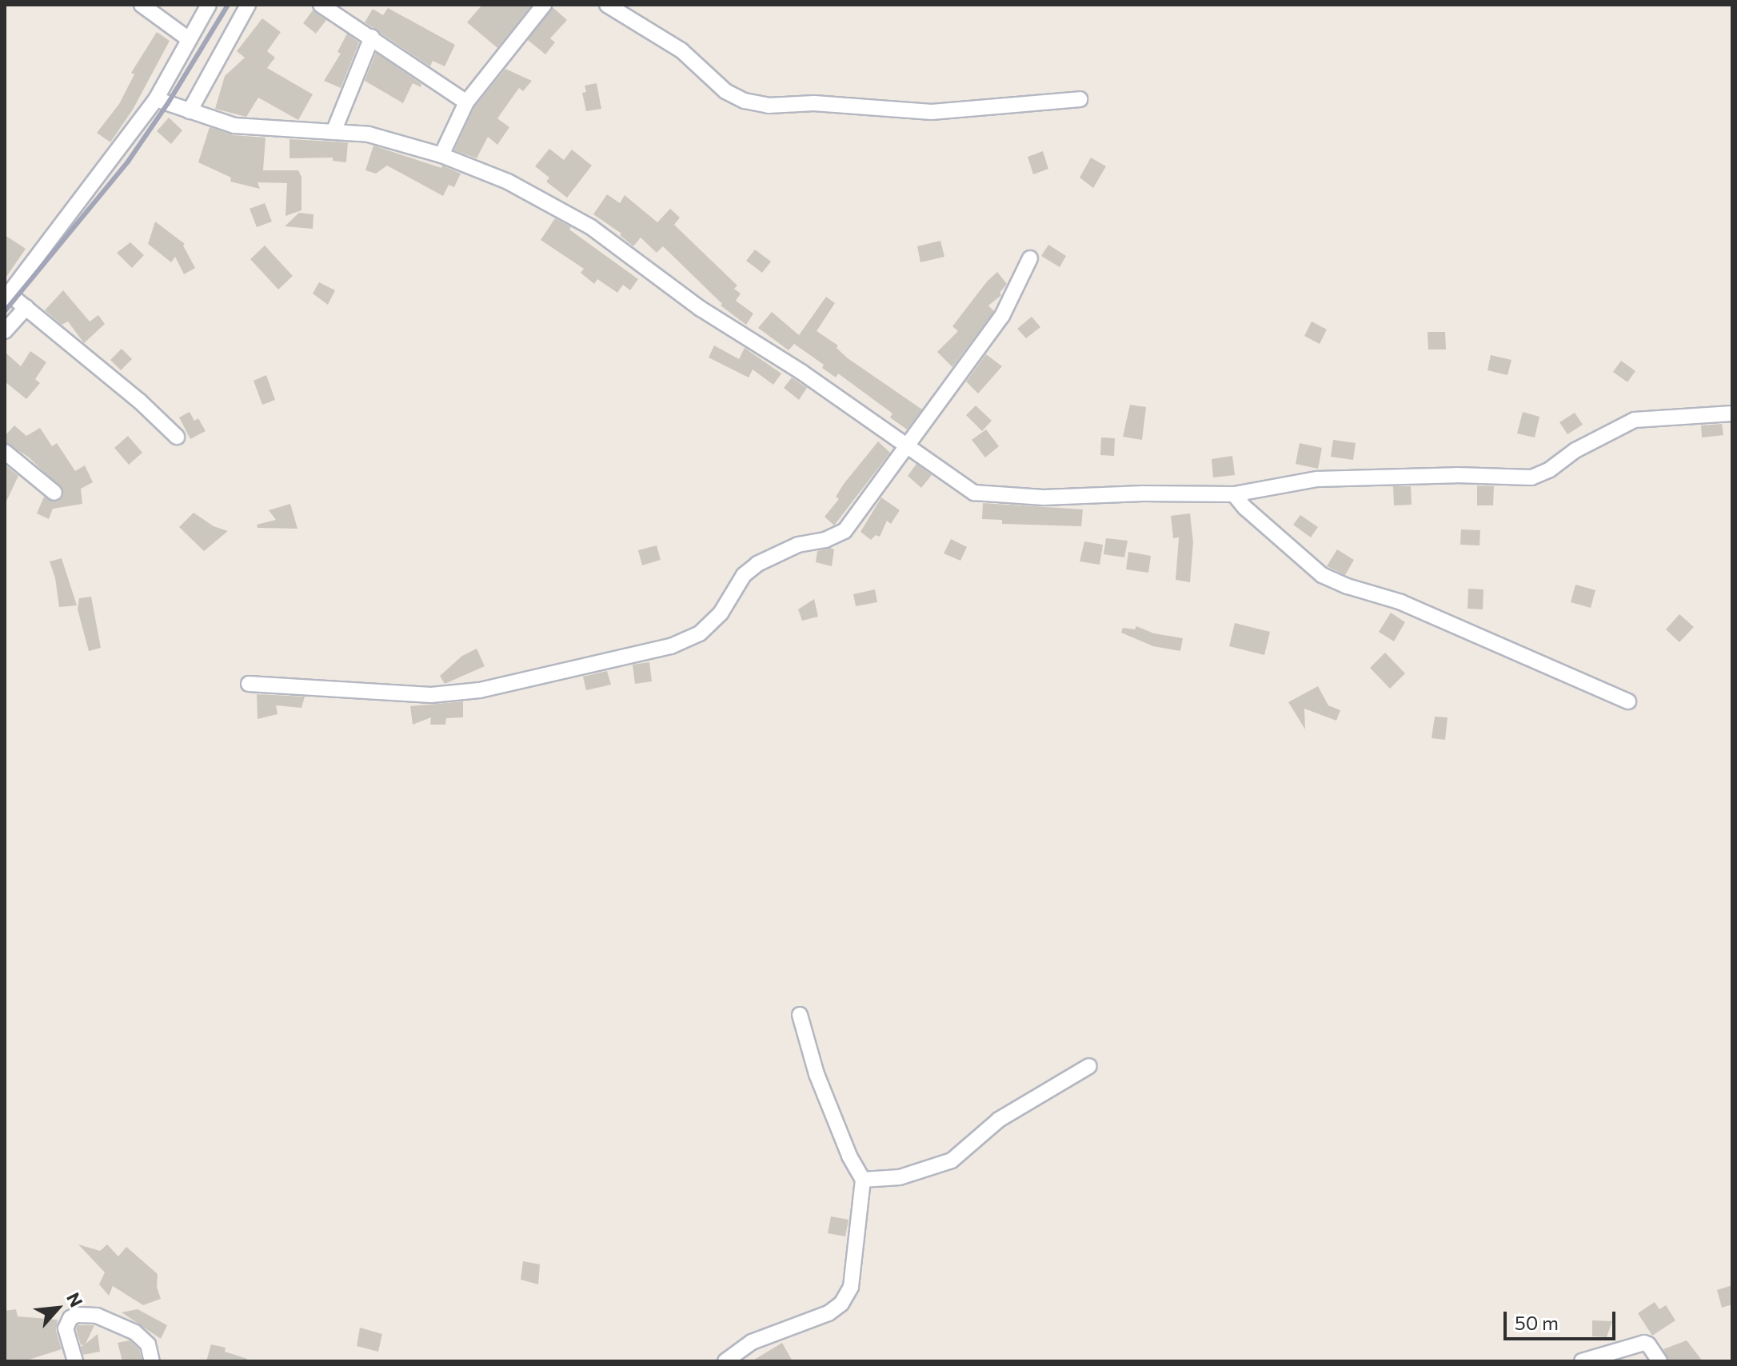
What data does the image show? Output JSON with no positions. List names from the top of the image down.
{
  "scale_bar": "50 m",
  "north": "top right"
}
